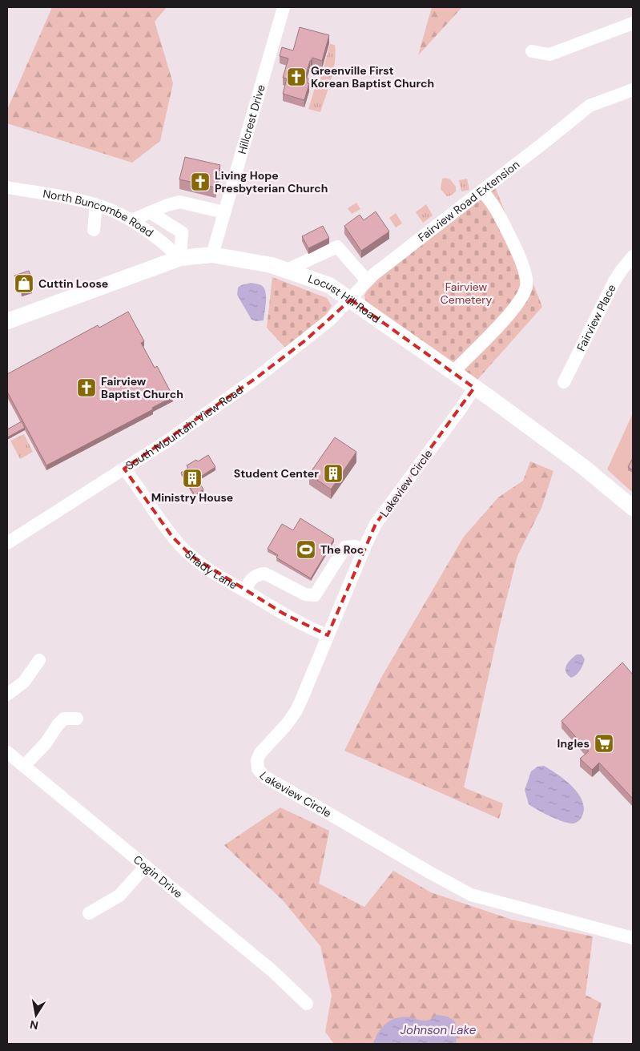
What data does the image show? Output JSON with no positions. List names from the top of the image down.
{
  "streets": {
    "main road": ["Locust Hill Road"],
    "street": [
      "Hillcrest Drive",
      "Fairview Road Extension",
      "North Buncombe Road",
      "Fairview Place",
      "South Mountain View Road",
      "Lakeview Circle",
      "Shady Lane",
      "Cogin Drive"
    ]
  },
  "crossings": [
    ["Hillcrest Drive", "Locust Hill Road"],
    ["Fairview Road Extension", "Locust Hill Road"],
    ["Fairview Road Extension", "South Mountain View Road"],
    ["North Buncombe Road", "Locust Hill Road"],
    ["Locust Hill Road", "South Mountain View Road"],
    ["Locust Hill Road", "Lakeview Circle"],
    ["South Mountain View Road", "Shady Lane"],
    ["Lakeview Circle", "Shady Lane"]
  ],
  "water": ["Johnson Lake"],
  "parks": ["Fairview Cemetery"],
  "places": {
    "church": ["Greenville First Korean Baptist Church", "Living Hope Presbyterian Church", "Fairview Baptist Church"],
    "shop": ["Cuttin Loose"],
    "building": ["Student Center", "Ministry House"],
    "sports": ["The Roc"],
    "supermarket": ["Ingles"]
  },
  "north": "bottom"
}
